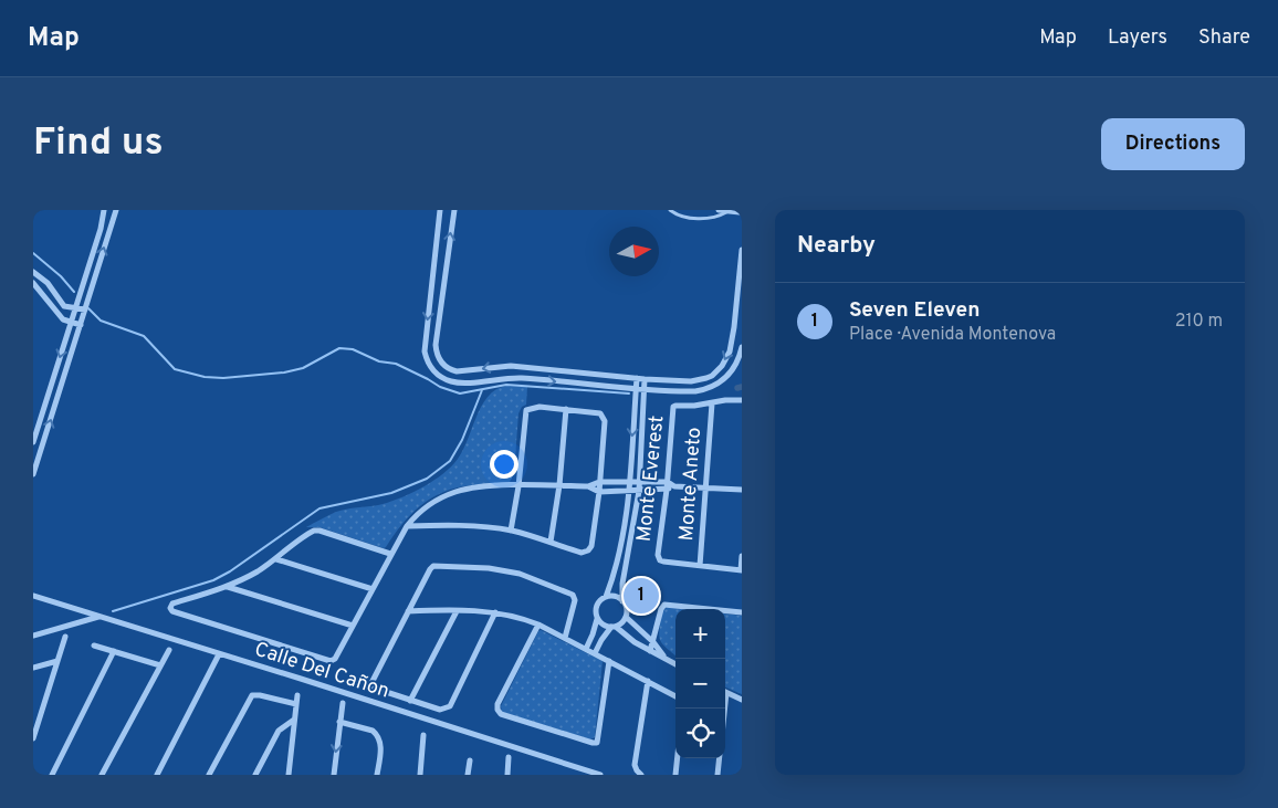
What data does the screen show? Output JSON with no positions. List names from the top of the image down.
{
  "streets": {
    "street": ["Monte Everest", "Monte Aneto", "Calle Del Cañon"]
  },
  "crossings": [
    ["Monte Everest", "Monte Aneto"]
  ],
  "north": "right",
  "page": {
    "header": "Map",
    "nav": ["Map", "Layers", "Share"],
    "buttons": "Directions",
    "title": "Find us",
    "heading": "Nearby",
    "list": [
      {
        "mark": "1",
        "name": "Seven Eleven",
        "note": "Place · Avenida Montenova",
        "value": "210 m"
      }
    ],
    "pins": "1",
    "map_buttons": ["+", "−"]
  }
}
